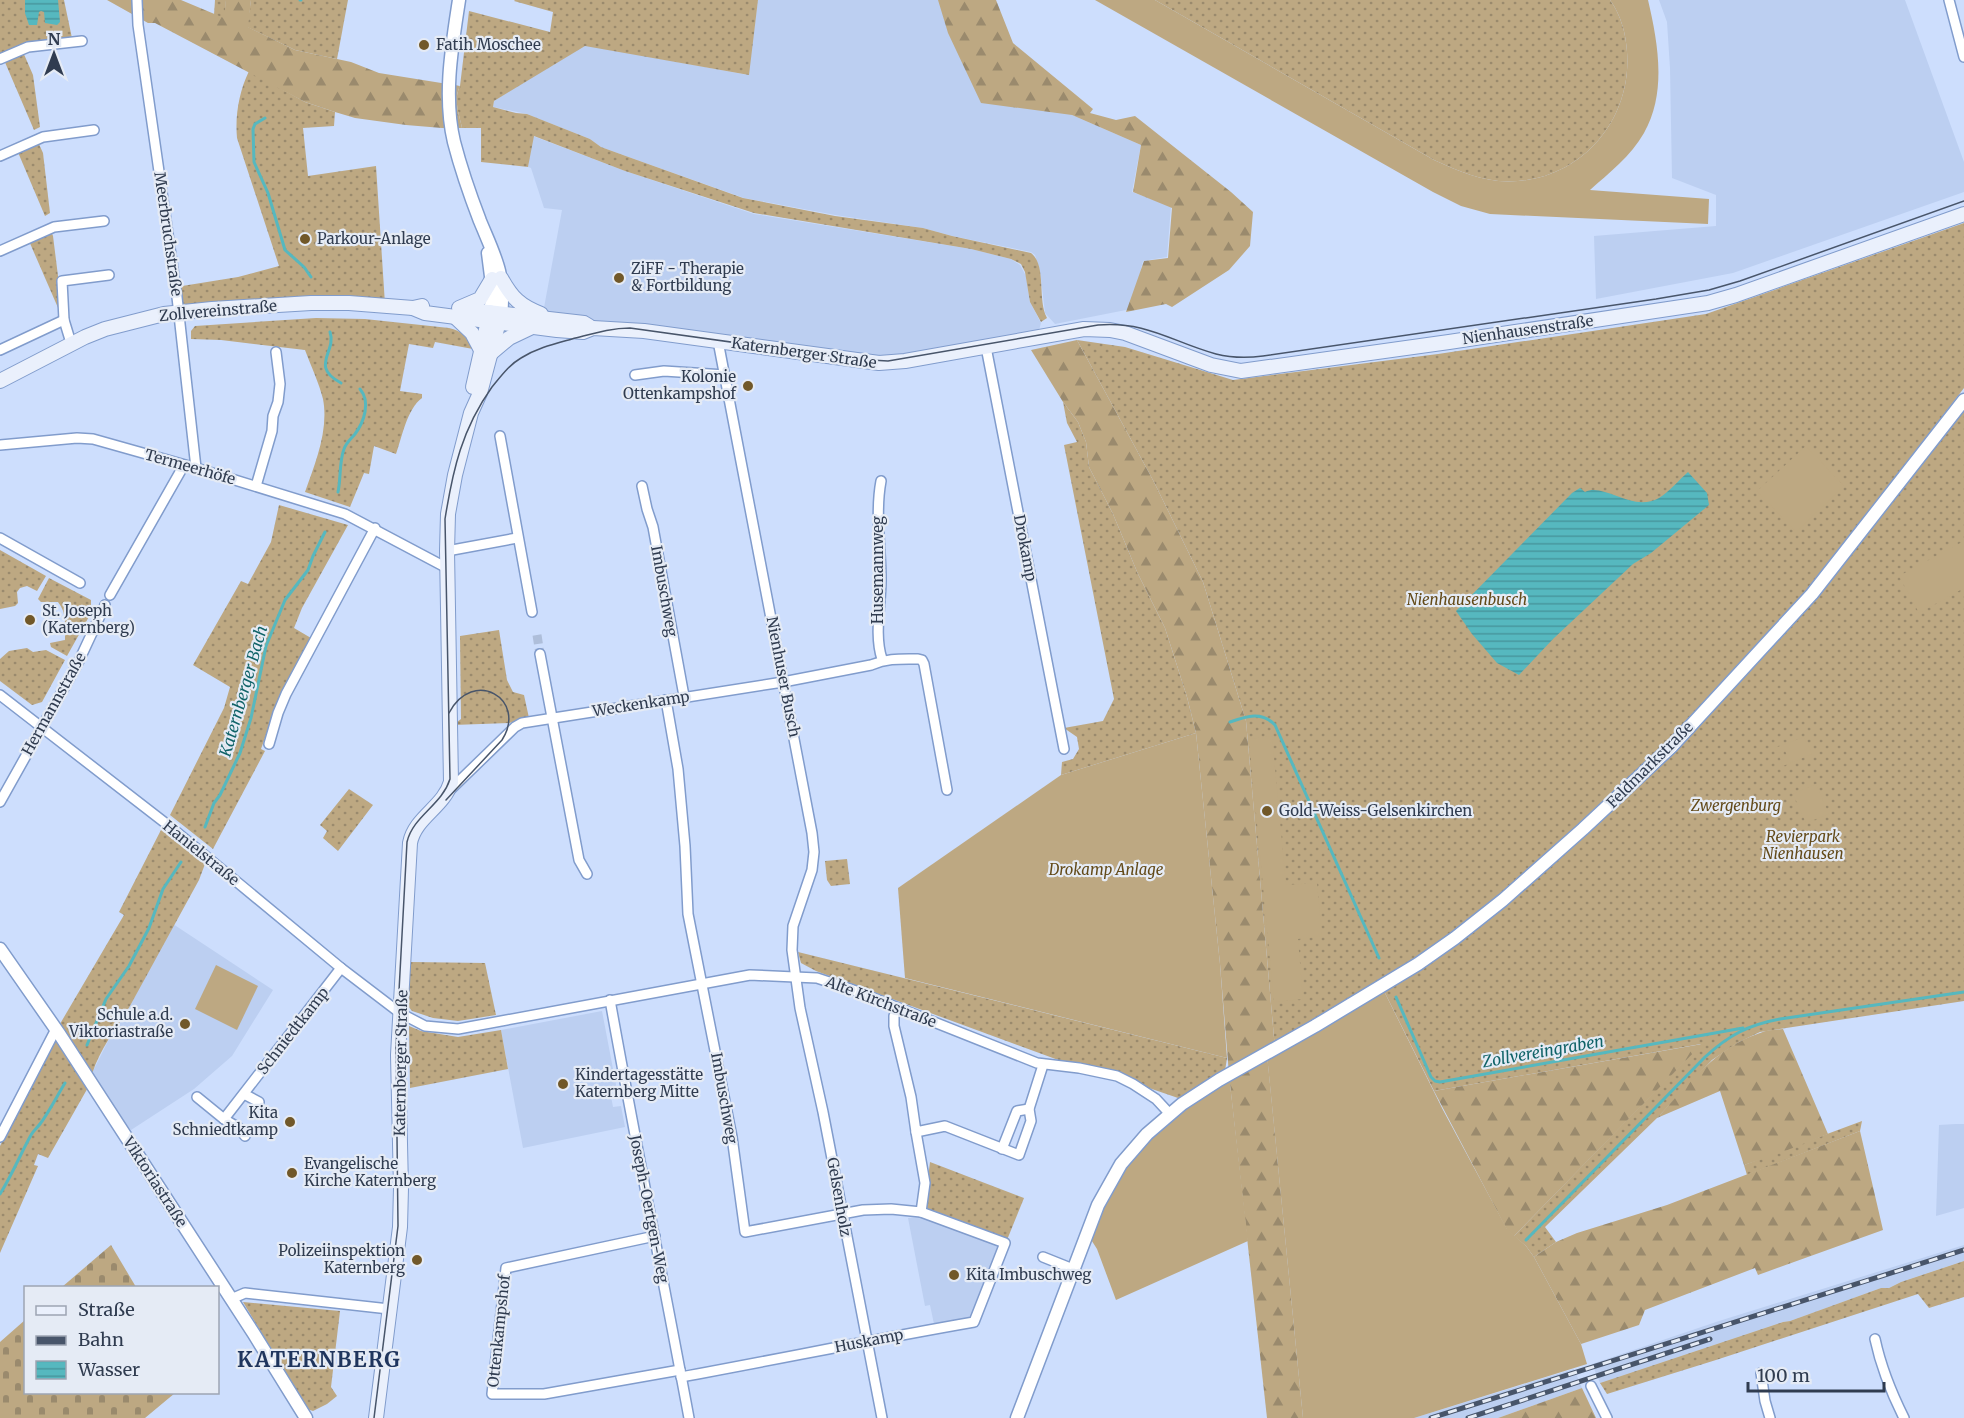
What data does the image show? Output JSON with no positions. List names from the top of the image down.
{
  "streets": {
    "main road": ["Zollvereinstraße", "Nienhausenstraße", "Katernberger Straße"],
    "street": [
      "Meerbruchstraße",
      "Termeerhöfe",
      "Drokamp",
      "Husemannweg",
      "Imbuschweg",
      "Nienhuser Busch",
      "Hermannstraße",
      "Weckenkamp",
      "Feldmarkstraße",
      "Hanielstraße",
      "Alte Kirchstraße",
      "Schniedtkamp",
      "Viktoriastraße",
      "Gelsenholz",
      "Joseph-Oertgen-Weg",
      "Ottenkampshof",
      "Huskamp"
    ]
  },
  "crossings": [
    ["Meerbruchstraße", "Zollvereinstraße"],
    ["Meerbruchstraße", "Termeerhöfe"],
    ["Zollvereinstraße", "Katernberger Straße"],
    ["Nienhausenstraße", "Katernberger Straße"],
    ["Katernberger Straße", "Drokamp"],
    ["Katernberger Straße", "Nienhuser Busch"],
    ["Katernberger Straße", "Weckenkamp"],
    ["Katernberger Straße", "Hanielstraße"],
    ["Katernberger Straße", "Alte Kirchstraße"],
    ["Imbuschweg", "Weckenkamp"],
    ["Imbuschweg", "Alte Kirchstraße"],
    ["Imbuschweg", "Gelsenholz"],
    ["Imbuschweg", "Huskamp"],
    ["Nienhuser Busch", "Weckenkamp"],
    ["Nienhuser Busch", "Alte Kirchstraße"],
    ["Nienhuser Busch", "Gelsenholz"],
    ["Hermannstraße", "Hanielstraße"],
    ["Feldmarkstraße", "Alte Kirchstraße"],
    ["Hanielstraße", "Alte Kirchstraße"],
    ["Hanielstraße", "Schniedtkamp"],
    ["Alte Kirchstraße", "Gelsenholz"],
    ["Alte Kirchstraße", "Joseph-Oertgen-Weg"],
    ["Gelsenholz", "Huskamp"],
    ["Joseph-Oertgen-Weg", "Ottenkampshof"],
    ["Joseph-Oertgen-Weg", "Huskamp"],
    ["Ottenkampshof", "Huskamp"]
  ],
  "districts": ["KATERNBERG"],
  "water": ["Katernberger Bach", "Zollvereingraben"],
  "parks": [
    "Nienhausenbusch",
    "Zwergenburg",
    "Revierpark Nienhausen",
    "Drokamp Anlage"
  ],
  "places": [
    "Fatih Moschee",
    "Parkour-Anlage",
    "ZiFF - Therapie & Fortbildung",
    "Kolonie Ottenkampshof",
    "St. Joseph (Katernberg)",
    "Gold-Weiss-Gelsenkirchen",
    "Schule a.d. Viktoriastraße",
    "Kindertagesstätte Katernberg Mitte",
    "Kita Schniedtkamp",
    "Evangelische Kirche Katernberg",
    "Polizeiinspektion Katernberg",
    "Kita Imbuschweg"
  ],
  "legend": ["Straße", "Bahn", "Wasser"],
  "scale_bar": "100 m",
  "north": "top"
}
